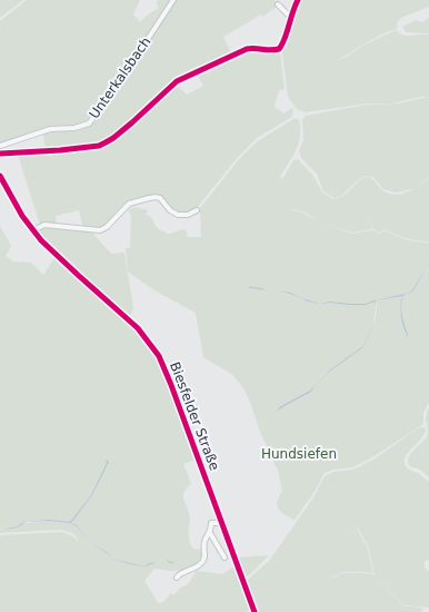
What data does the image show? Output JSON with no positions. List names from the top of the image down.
{
  "streets": {
    "street": ["Unterkalsbach", "Biesfelder Straße"]
  },
  "parks": ["Hundsiefen"]
}
